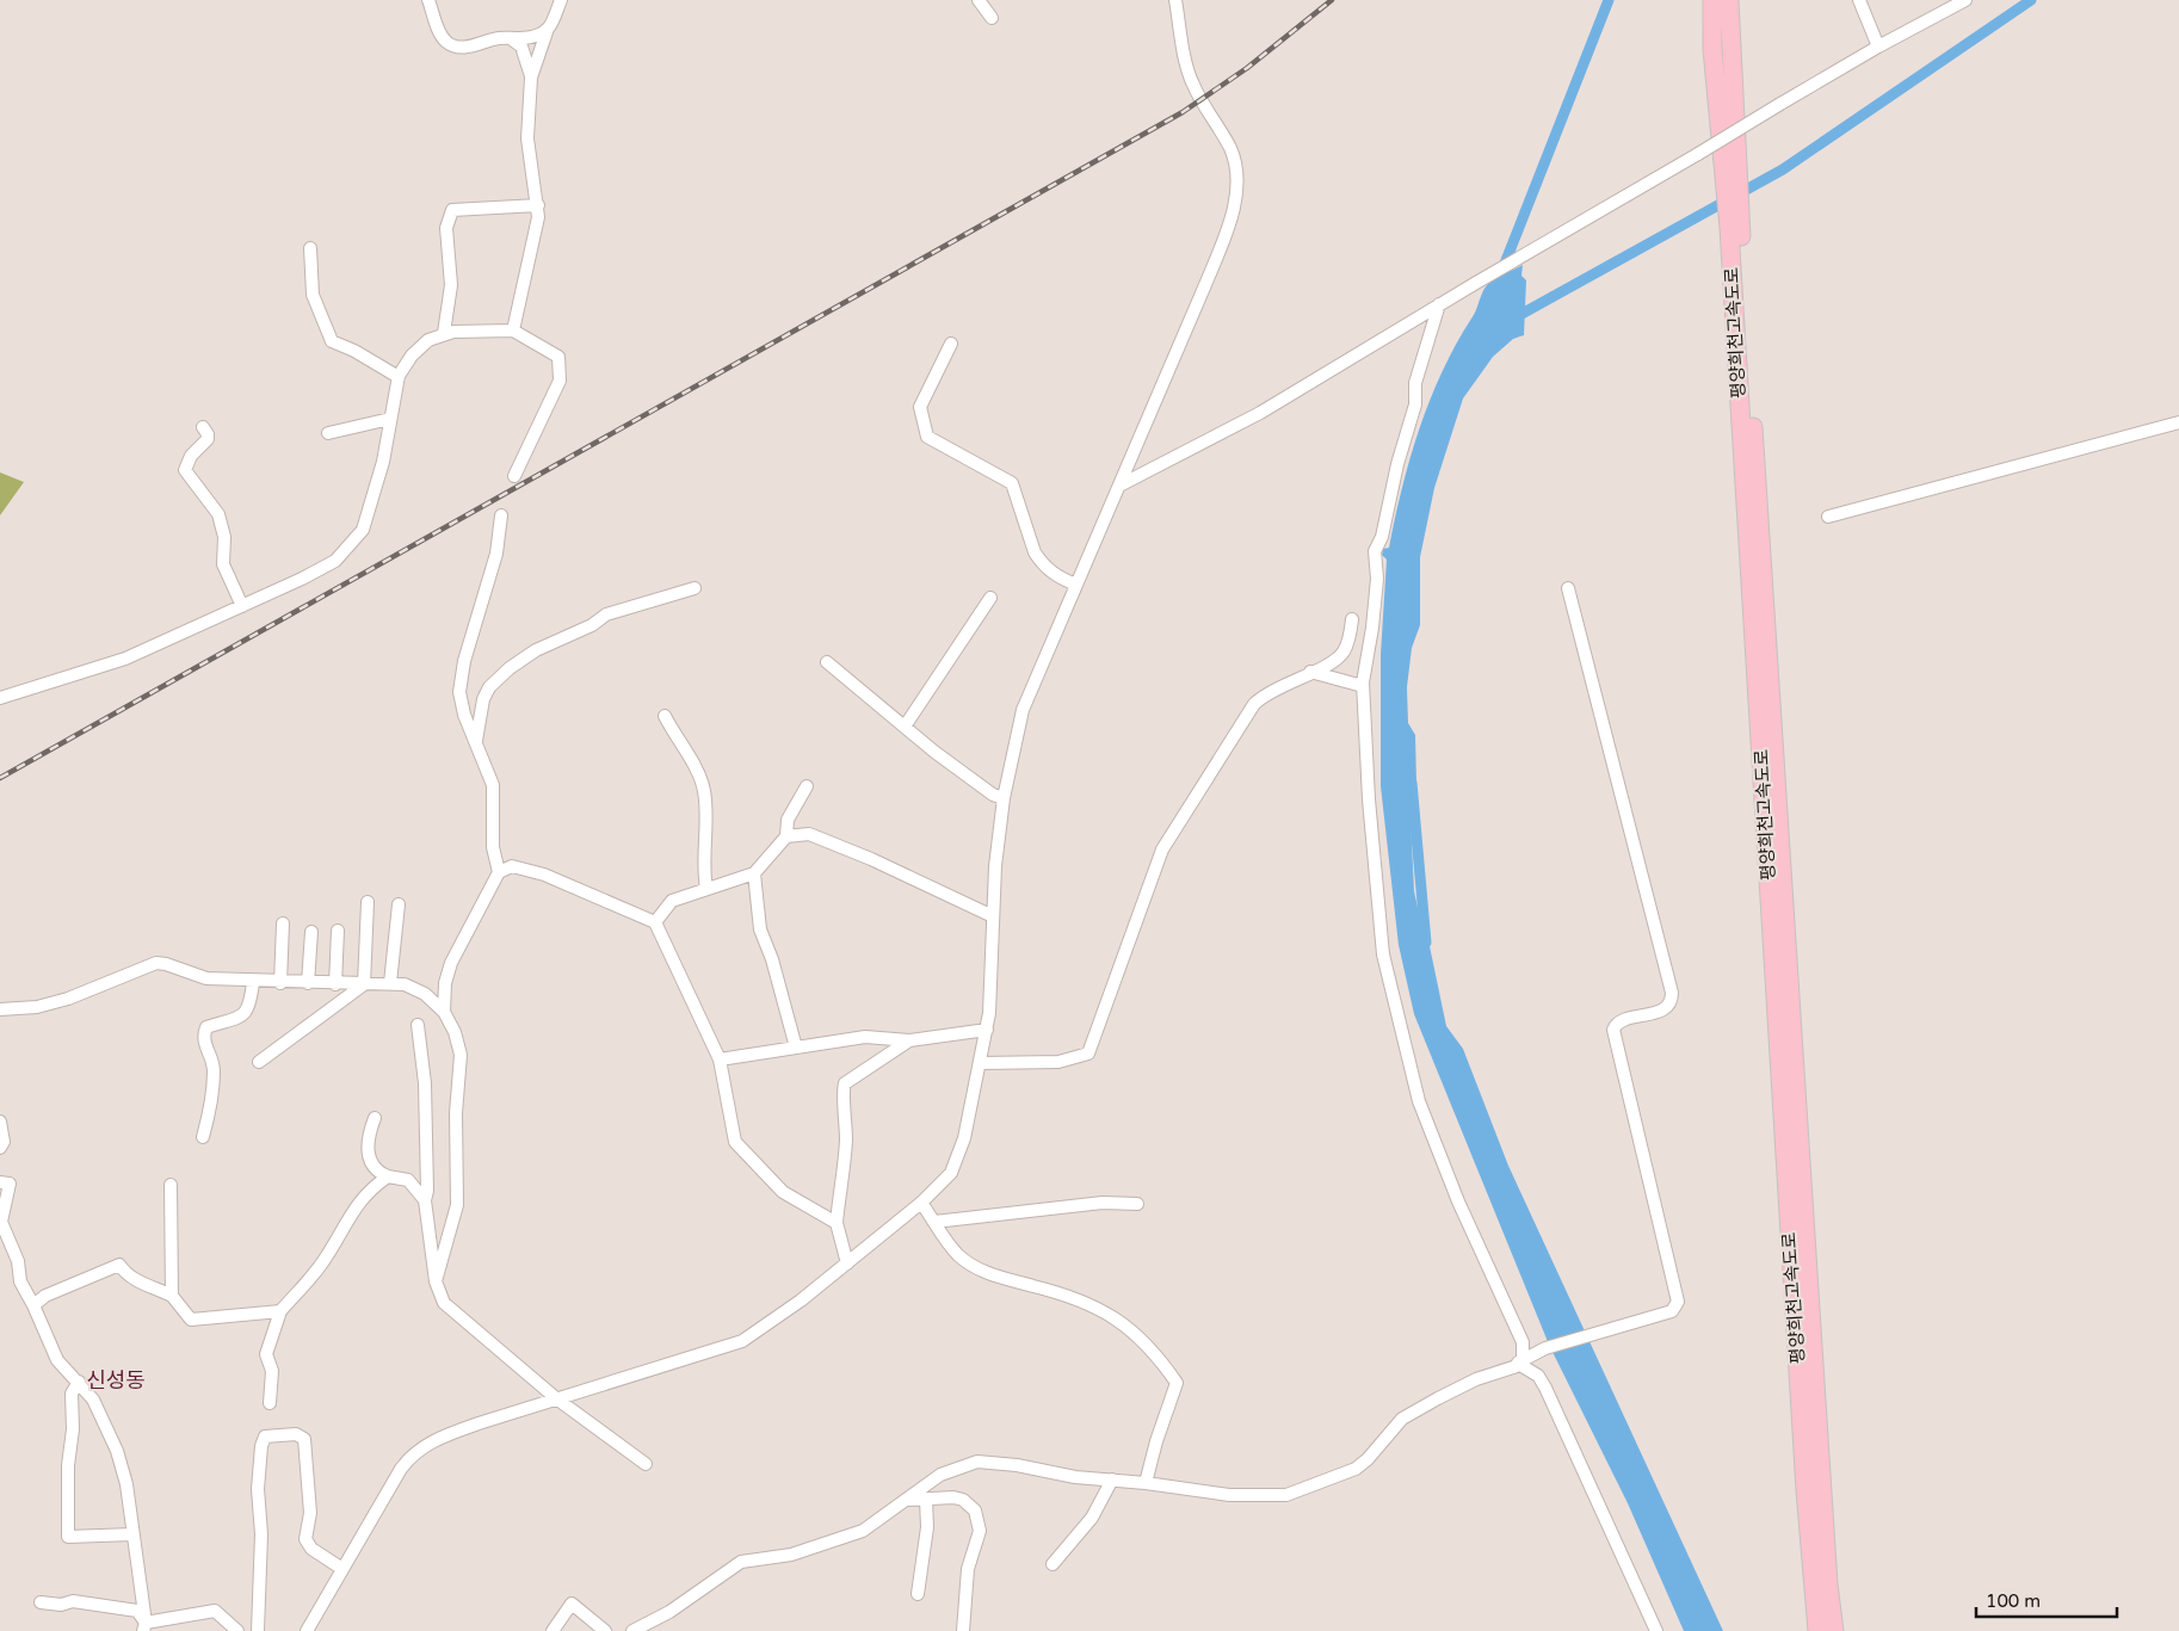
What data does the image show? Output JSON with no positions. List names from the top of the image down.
{
  "streets": {
    "highway": ["평양희천고속도로"]
  },
  "districts": ["신성동"],
  "scale_bar": "100 m"
}
